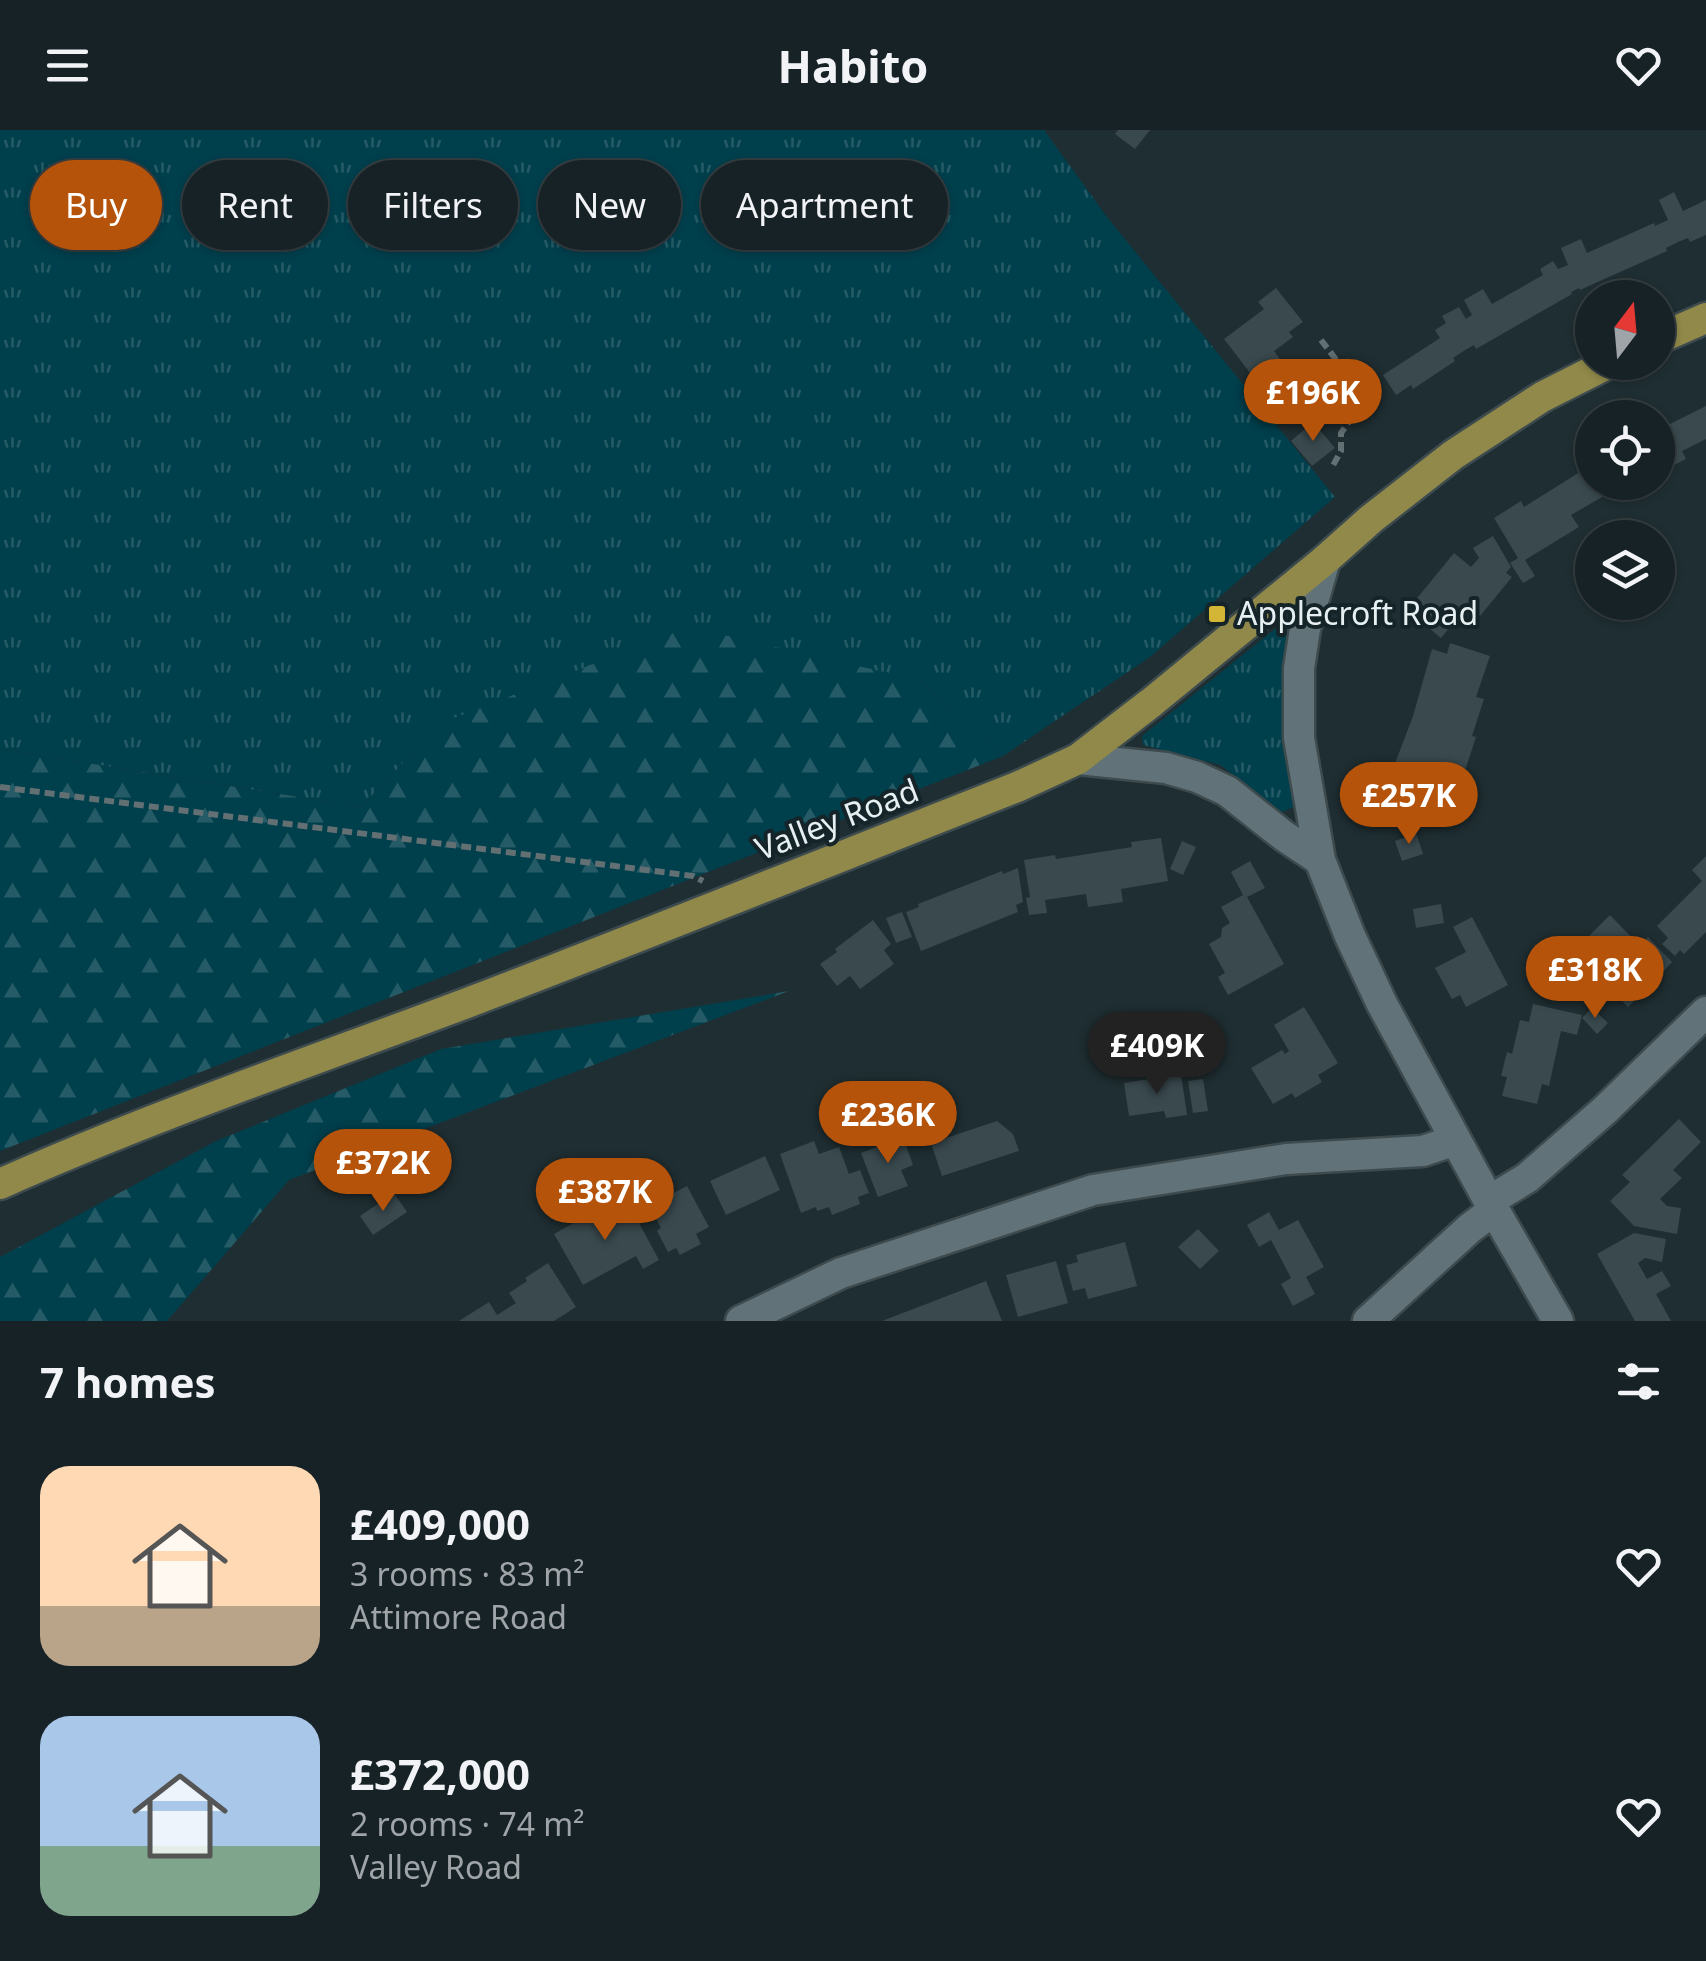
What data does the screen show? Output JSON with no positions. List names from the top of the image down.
{
  "streets": {
    "main road": ["Valley Road"]
  },
  "places": {
    "transit": ["Applecroft Road"]
  },
  "north": "top",
  "page": {
    "header": "Habito",
    "chip": [
      "Buy",
      "Rent",
      "Filters",
      "New",
      "Apartment"
    ],
    "price": [
      "£196K",
      "£257K",
      "£318K",
      "£409K",
      "£236K",
      "£372K",
      "£387K"
    ],
    "heading": "7 homes",
    "list": [
      {
        "name": "£409,000",
        "note": "3 rooms · 83 m² · Attimore Road"
      },
      {
        "name": "£372,000",
        "note": "2 rooms · 74 m² · Valley Road"
      }
    ]
  }
}
